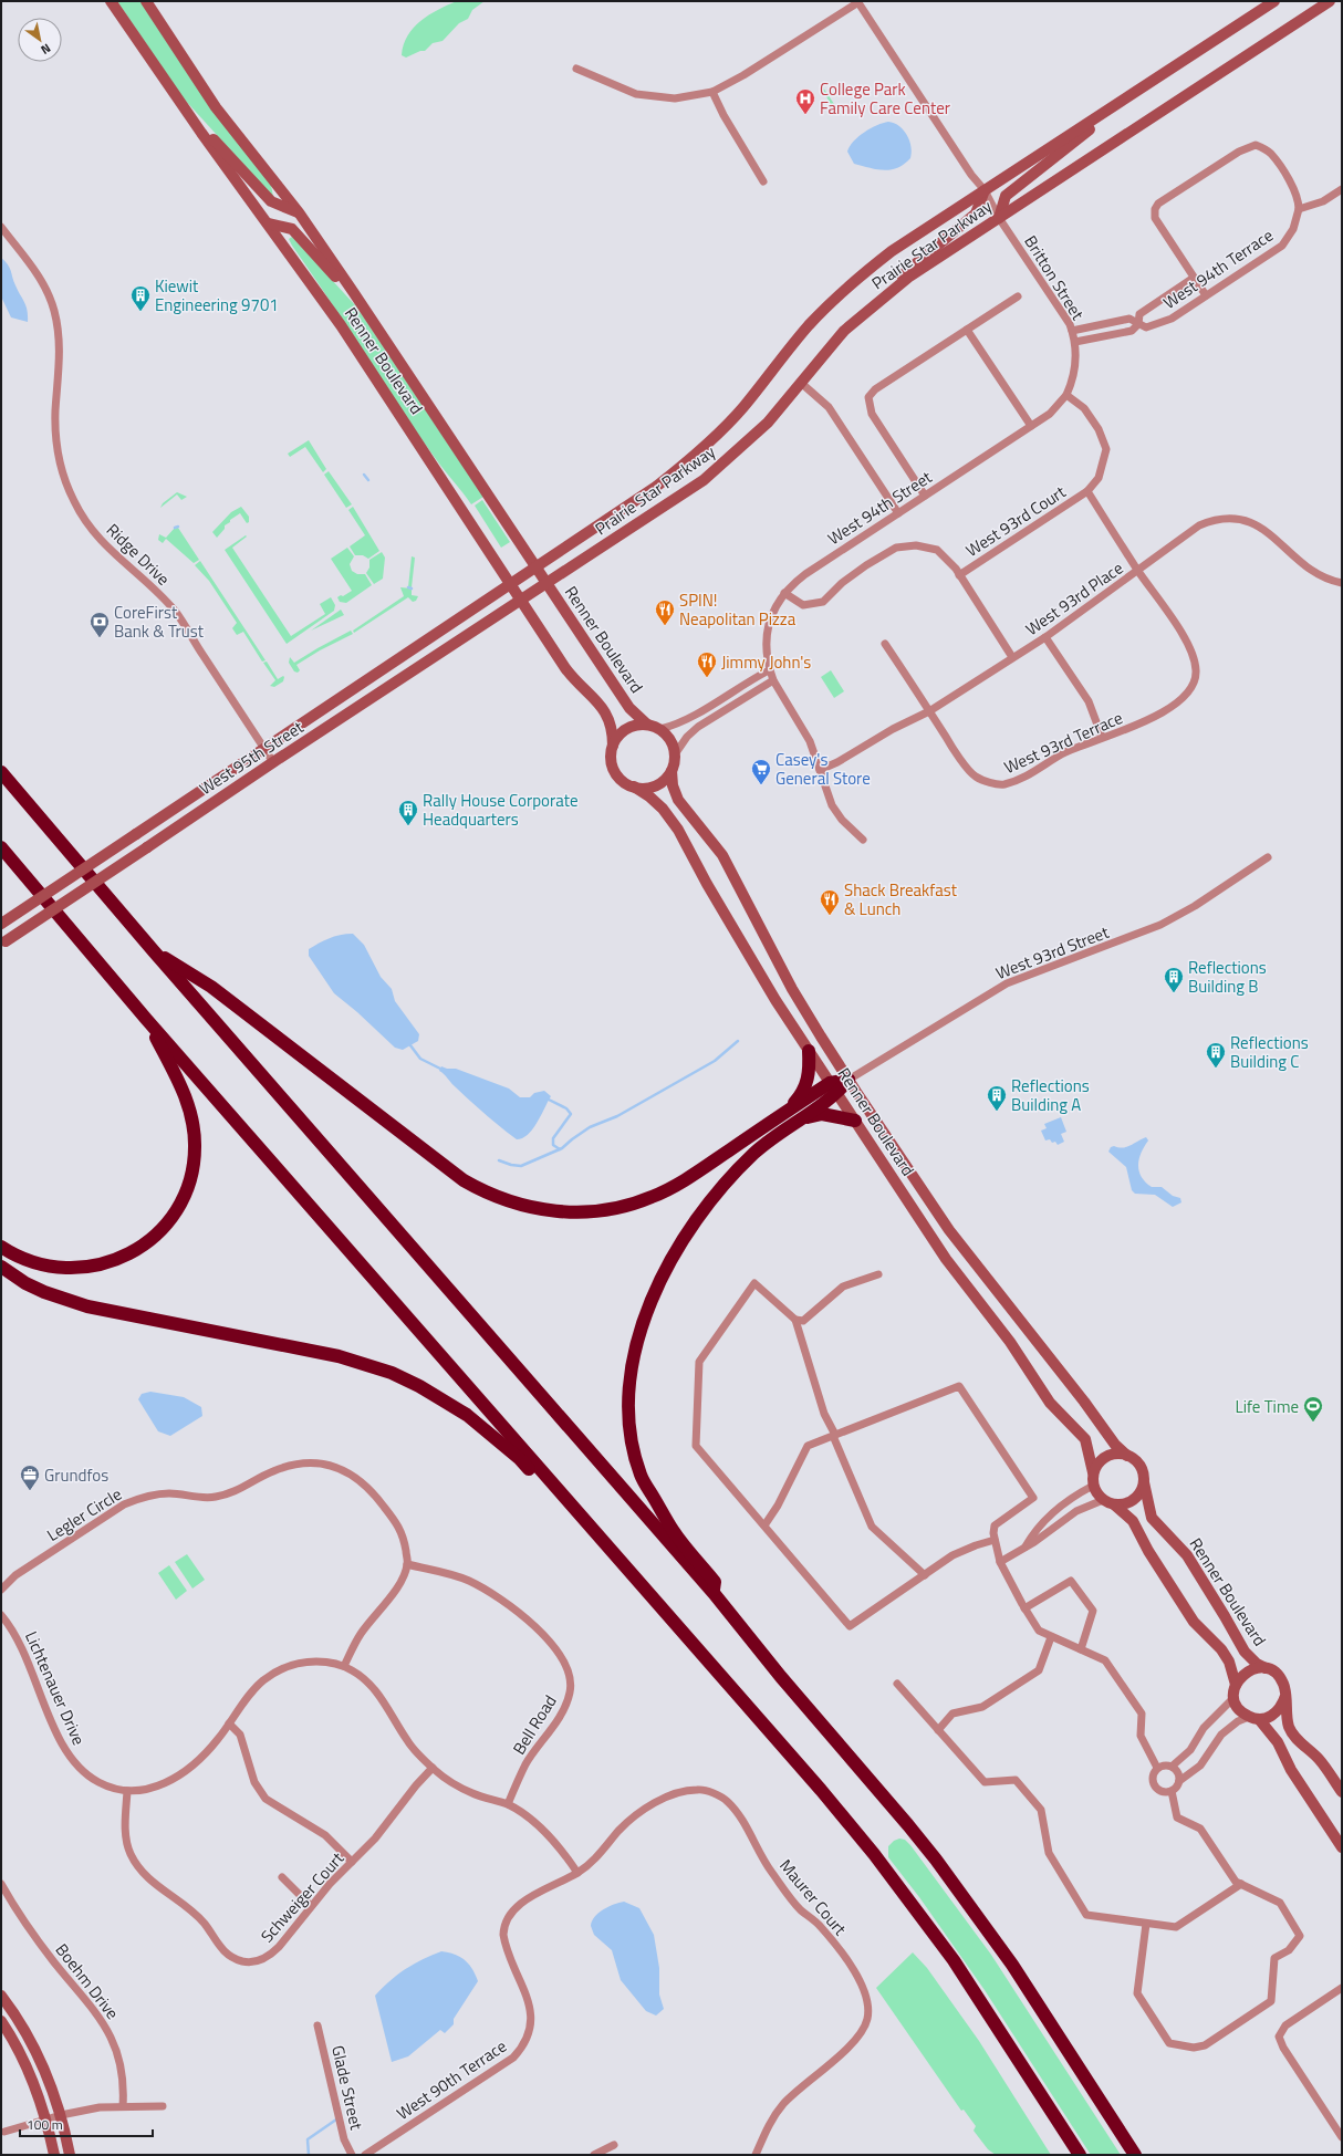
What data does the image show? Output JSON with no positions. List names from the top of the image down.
{
  "streets": {
    "main road": ["Prairie Star Parkway", "Renner Boulevard", "West 95th Street"],
    "street": [
      "West 94th Terrace",
      "Britton Street",
      "West 94th Street",
      "West 93rd Court",
      "Ridge Drive",
      "West 93rd Place",
      "West 93rd Terrace",
      "West 93rd Street",
      "Legler Circle",
      "Lichtenauer Drive",
      "Bell Road",
      "Schweiger Court",
      "Maurer Court",
      "Boehm Drive",
      "West 90th Terrace",
      "Glade Street"
    ]
  },
  "crossings": [
    ["Prairie Star Parkway", "Britton Street"],
    ["Prairie Star Parkway", "Renner Boulevard"],
    ["Prairie Star Parkway", "West 95th Street"],
    ["West 94th Terrace", "Britton Street"],
    ["Britton Street", "West 94th Street"],
    ["Renner Boulevard", "West 95th Street"],
    ["Renner Boulevard", "West 93rd Street"],
    ["West 94th Street", "West 93rd Place"],
    ["Ridge Drive", "West 95th Street"],
    ["West 93rd Place", "West 93rd Terrace"],
    ["Legler Circle", "Bell Road"],
    ["Lichtenauer Drive", "Bell Road"],
    ["Lichtenauer Drive", "Schweiger Court"],
    ["Lichtenauer Drive", "Maurer Court"],
    ["Lichtenauer Drive", "West 90th Terrace"],
    ["Maurer Court", "West 90th Terrace"]
  ],
  "places": {
    "hospital": ["College Park Family Care Center"],
    "building": [
      "Kiewit Engineering 9701",
      "Rally House Corporate Headquarters",
      "Reflections Building B",
      "Reflections Building C",
      "Reflections Building A"
    ],
    "restaurant": ["SPIN! Neapolitan Pizza", "Jimmy John's", "Shack Breakfast & Lunch"],
    "bank": ["CoreFirst Bank & Trust"],
    "supermarket": ["Casey's General Store"],
    "sports": ["Life Time"],
    "office": ["Grundfos"]
  },
  "scale_bar": "100 m",
  "north": "bottom right"
}
